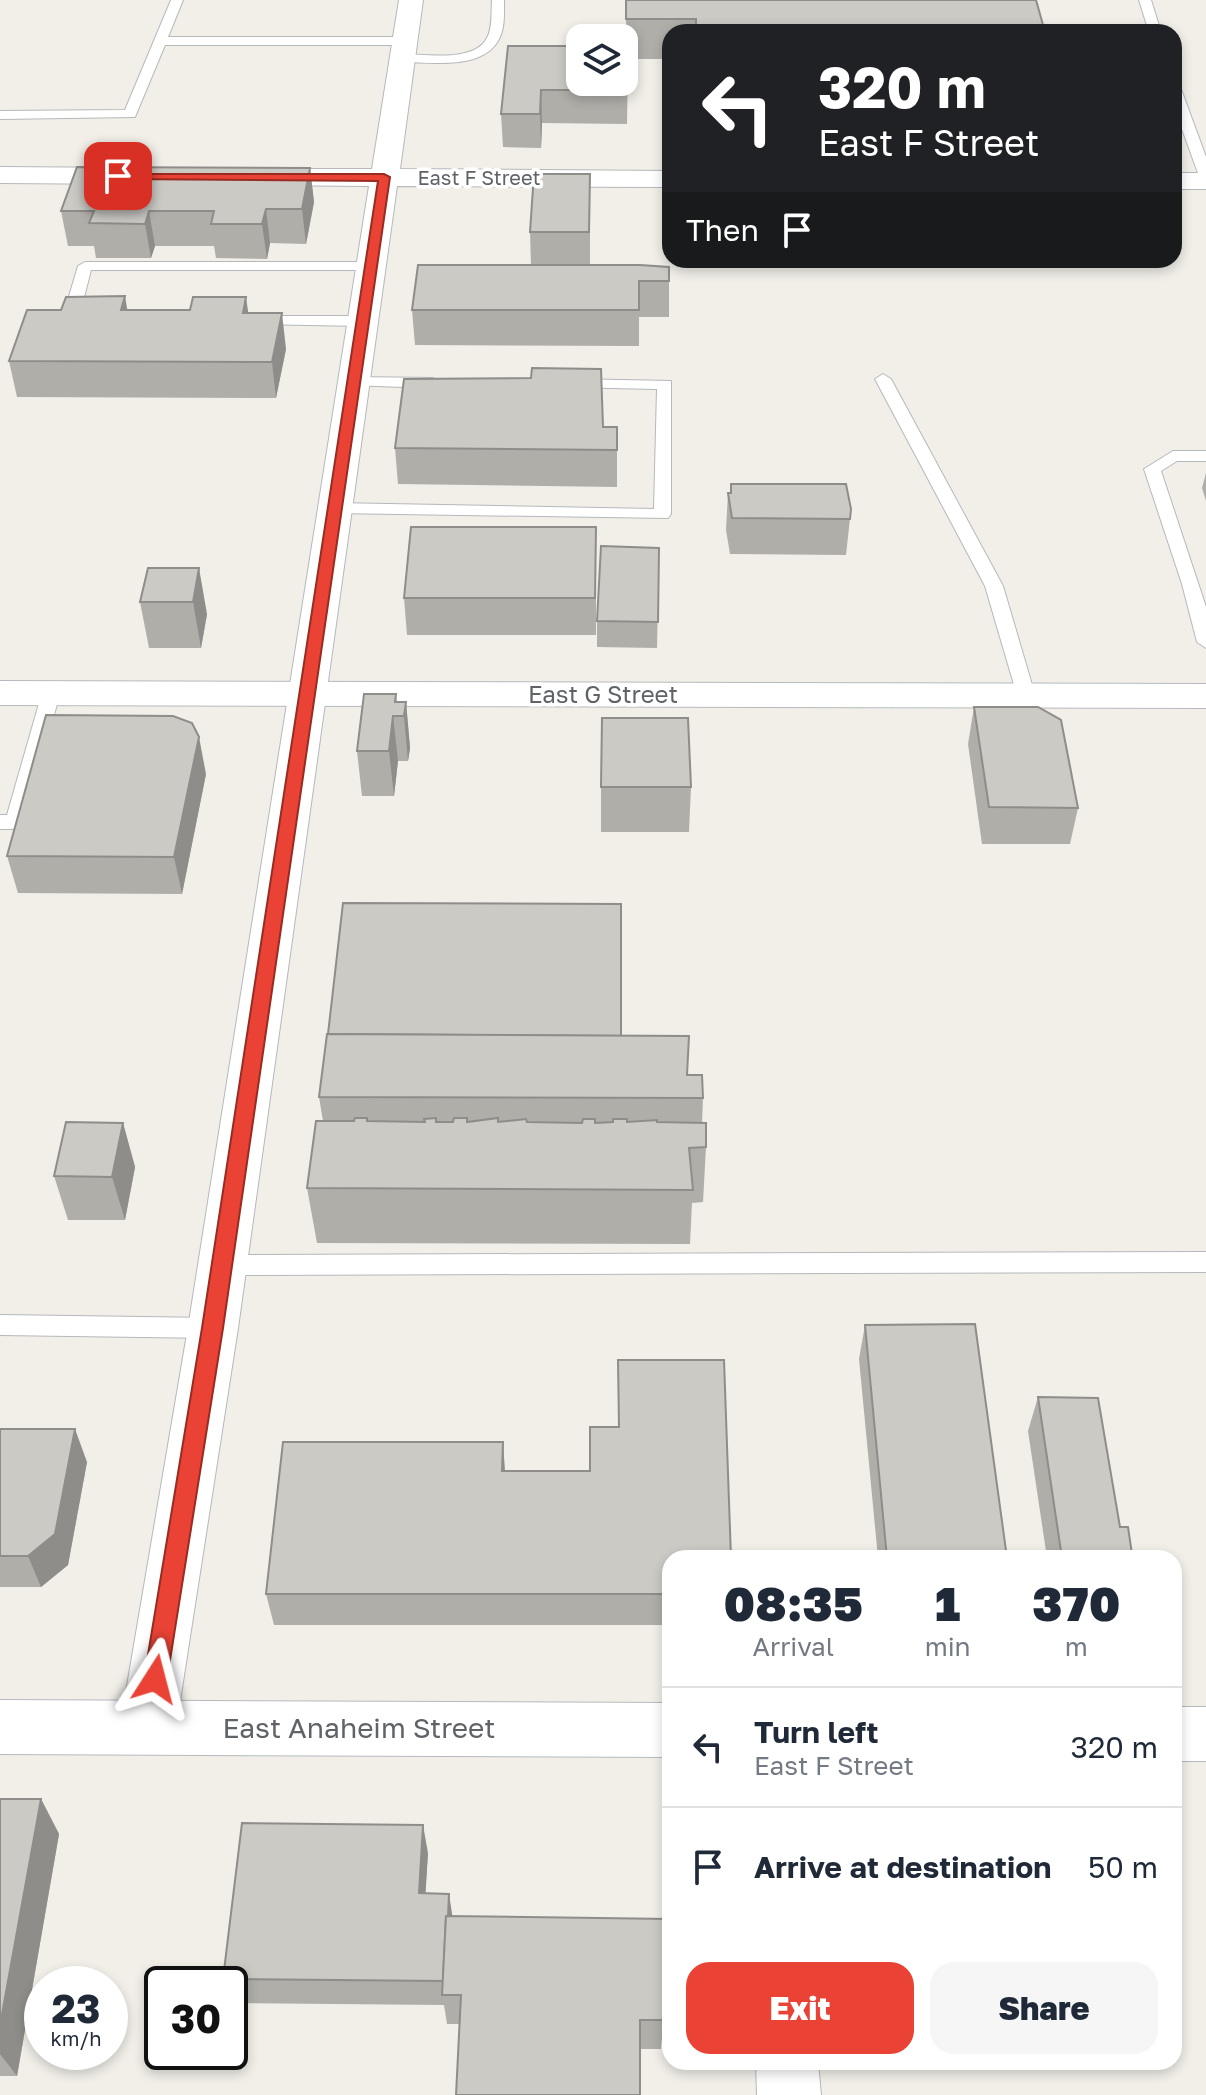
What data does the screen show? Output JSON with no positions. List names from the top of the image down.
{
  "streets": {
    "street": ["East F Street", "East G Street", "East Anaheim Street"]
  },
  "page": {
    "turn": ["320 m", "East F Street"],
    "then": "Then",
    "eta": [
      "08:35",
      "Arrival",
      "1",
      "min",
      "370",
      "m"
    ],
    "list": [
      {
        "name": "Turn left",
        "note": "East F Street",
        "value": "320 m"
      },
      {
        "name": "Arrive at destination",
        "value": "50 m"
      }
    ],
    "buttons": ["Exit", "Share"],
    "speed": "23 km/h",
    "limit": "30"
  }
}
